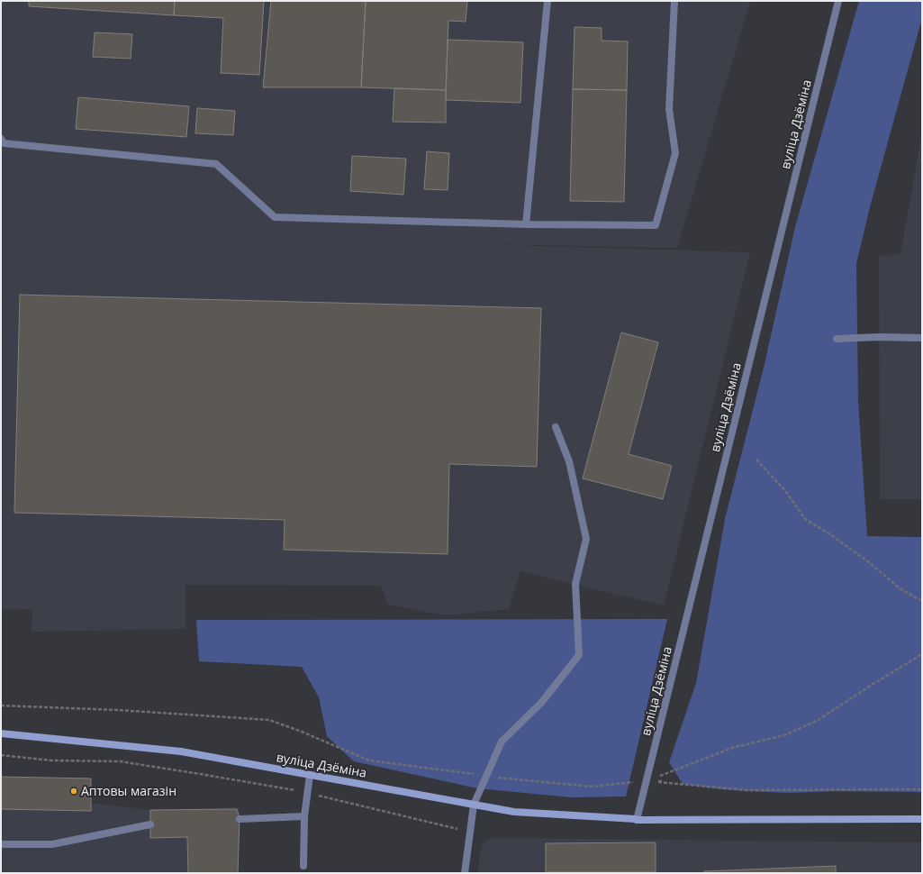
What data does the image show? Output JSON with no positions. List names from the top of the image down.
{
  "streets": {
    "main road": ["вуліца Дзёміна"]
  },
  "places": ["Аптовы магазін"]
}
